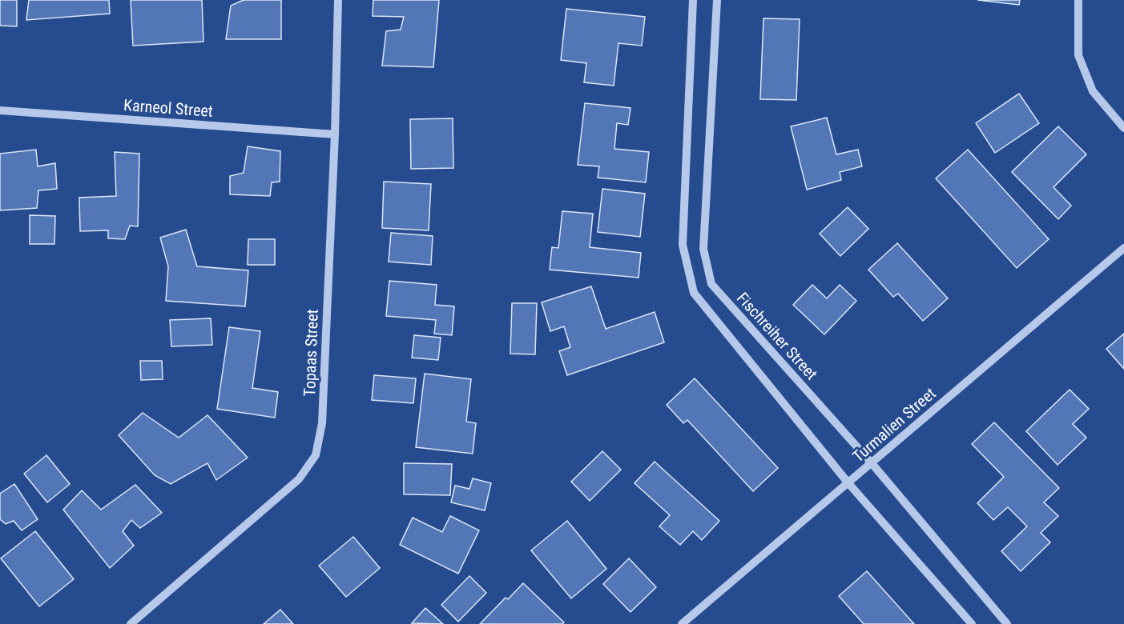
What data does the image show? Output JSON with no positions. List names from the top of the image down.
{
  "streets": {
    "street": [
      "Karneol Street",
      "Fischreiher Street",
      "Topaas Street",
      "Turmalien Street"
    ]
  },
  "crossings": [
    ["Karneol Street", "Topaas Street"],
    ["Fischreiher Street", "Turmalien Street"]
  ]
}
